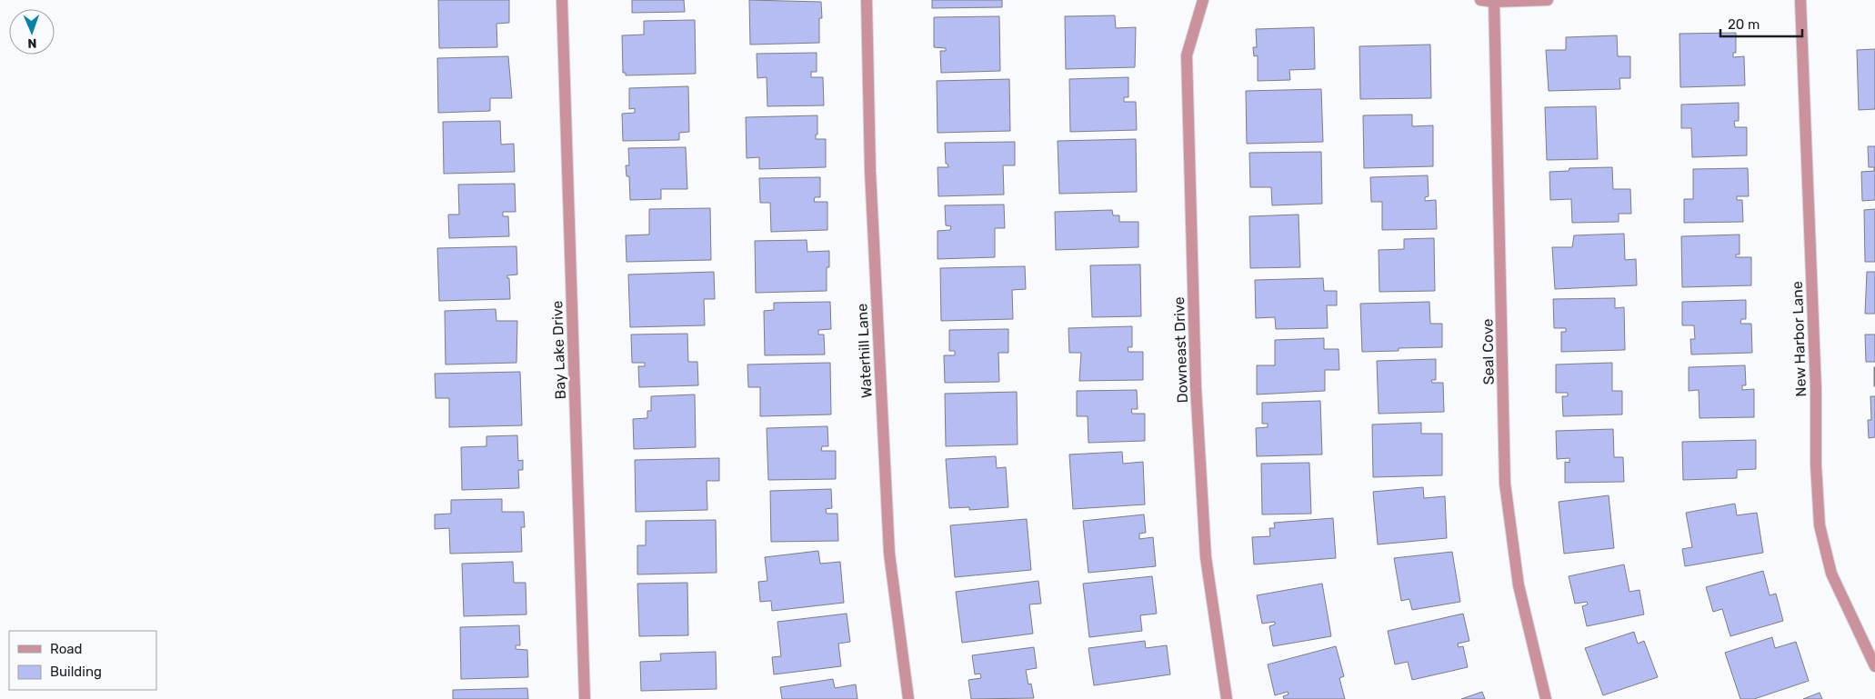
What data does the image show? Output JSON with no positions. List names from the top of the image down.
{
  "streets": {
    "street": [
      "New Harbor Lane",
      "Bay Lake Drive",
      "Downeast Drive",
      "Waterhill Lane",
      "Seal Cove"
    ]
  },
  "legend": ["Road", "Building"],
  "scale_bar": "20 m",
  "north": "bottom"
}
